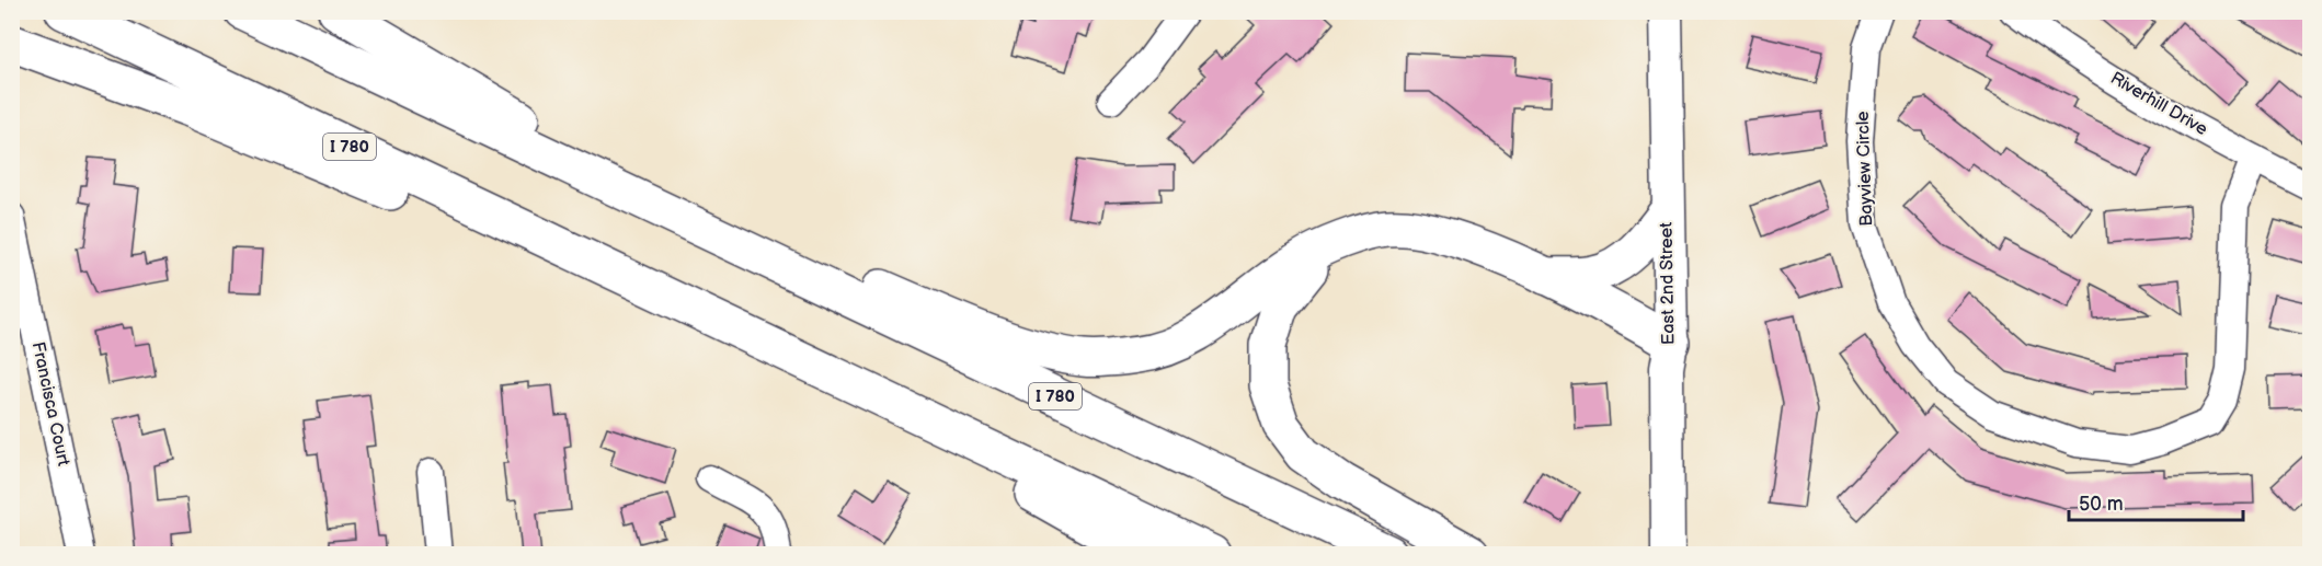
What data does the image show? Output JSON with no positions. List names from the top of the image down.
{
  "streets": {
    "highway": ["I 780"],
    "main road": ["East 2nd Street"],
    "street": ["Riverhill Drive", "Bayview Circle", "Francisca Court"]
  },
  "crossings": [
    ["Riverhill Drive", "Bayview Circle"]
  ],
  "scale_bar": "50 m"
}
